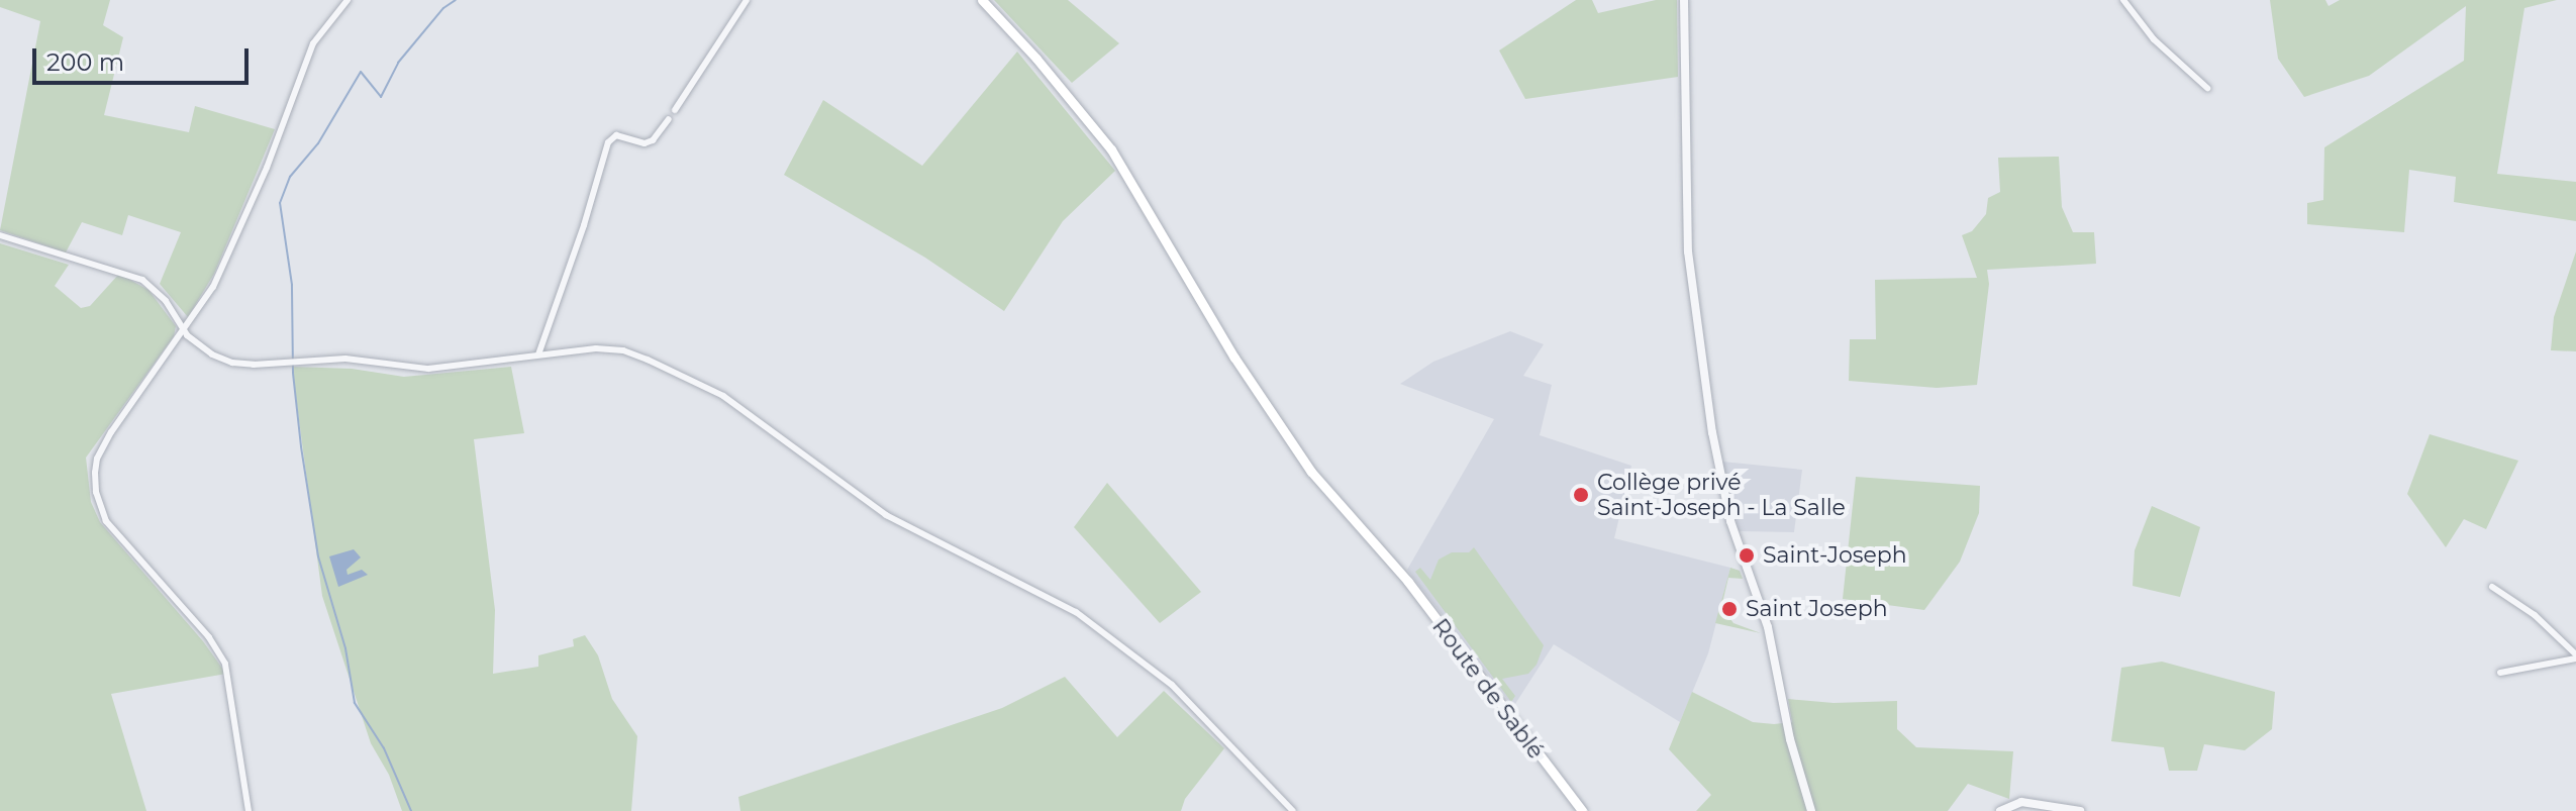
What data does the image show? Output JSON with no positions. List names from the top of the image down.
{
  "streets": {
    "main road": ["Route de Sablé"]
  },
  "places": ["Collège privé Saint-Joseph - La Salle", "Saint-Joseph", "Saint Joseph"],
  "scale_bar": "200 m"
}
